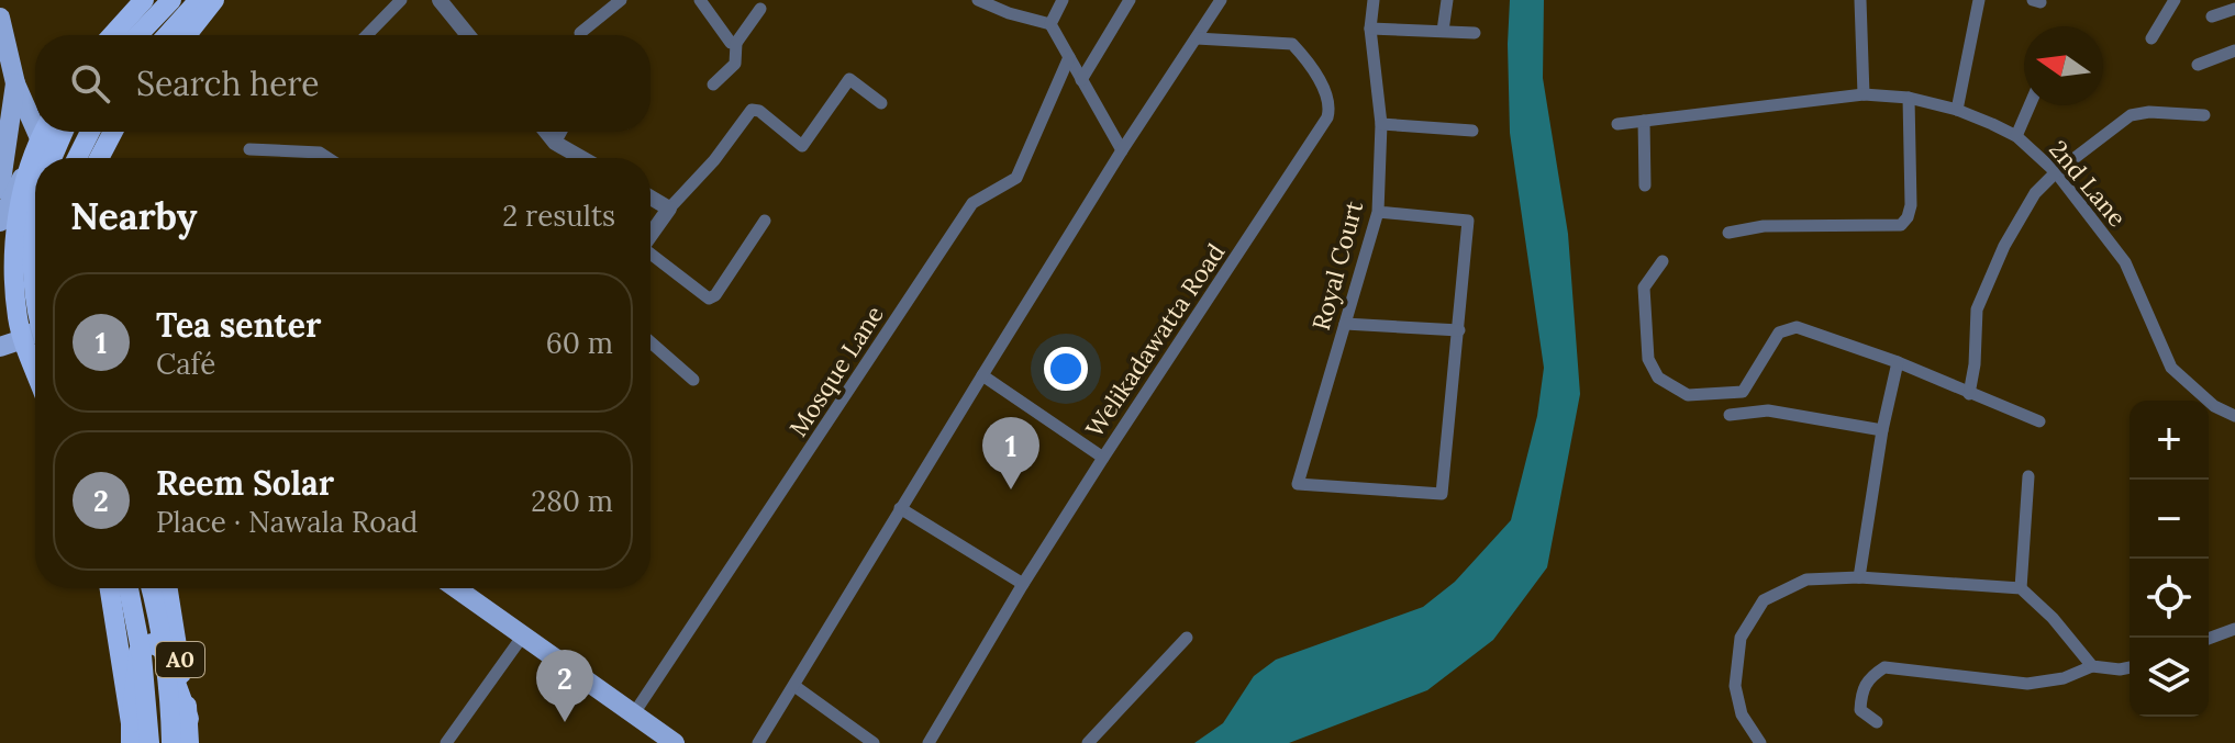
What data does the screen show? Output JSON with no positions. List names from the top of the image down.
{
  "streets": {
    "highway": ["A0"],
    "street": [
      "2nd Lane",
      "Royal Court",
      "Welikadawatta Road",
      "Mosque Lane"
    ]
  },
  "north": "left",
  "page": {
    "search": "Search here",
    "heading": ["Nearby", "2 results"],
    "list": [
      {
        "mark": "1",
        "name": "Tea senter",
        "note": "Café",
        "value": "60 m"
      },
      {
        "mark": "2",
        "name": "Reem Solar",
        "note": "Place · Nawala Road",
        "value": "280 m"
      }
    ],
    "map_buttons": ["+", "−"],
    "pins": ["1", "2"]
  }
}
